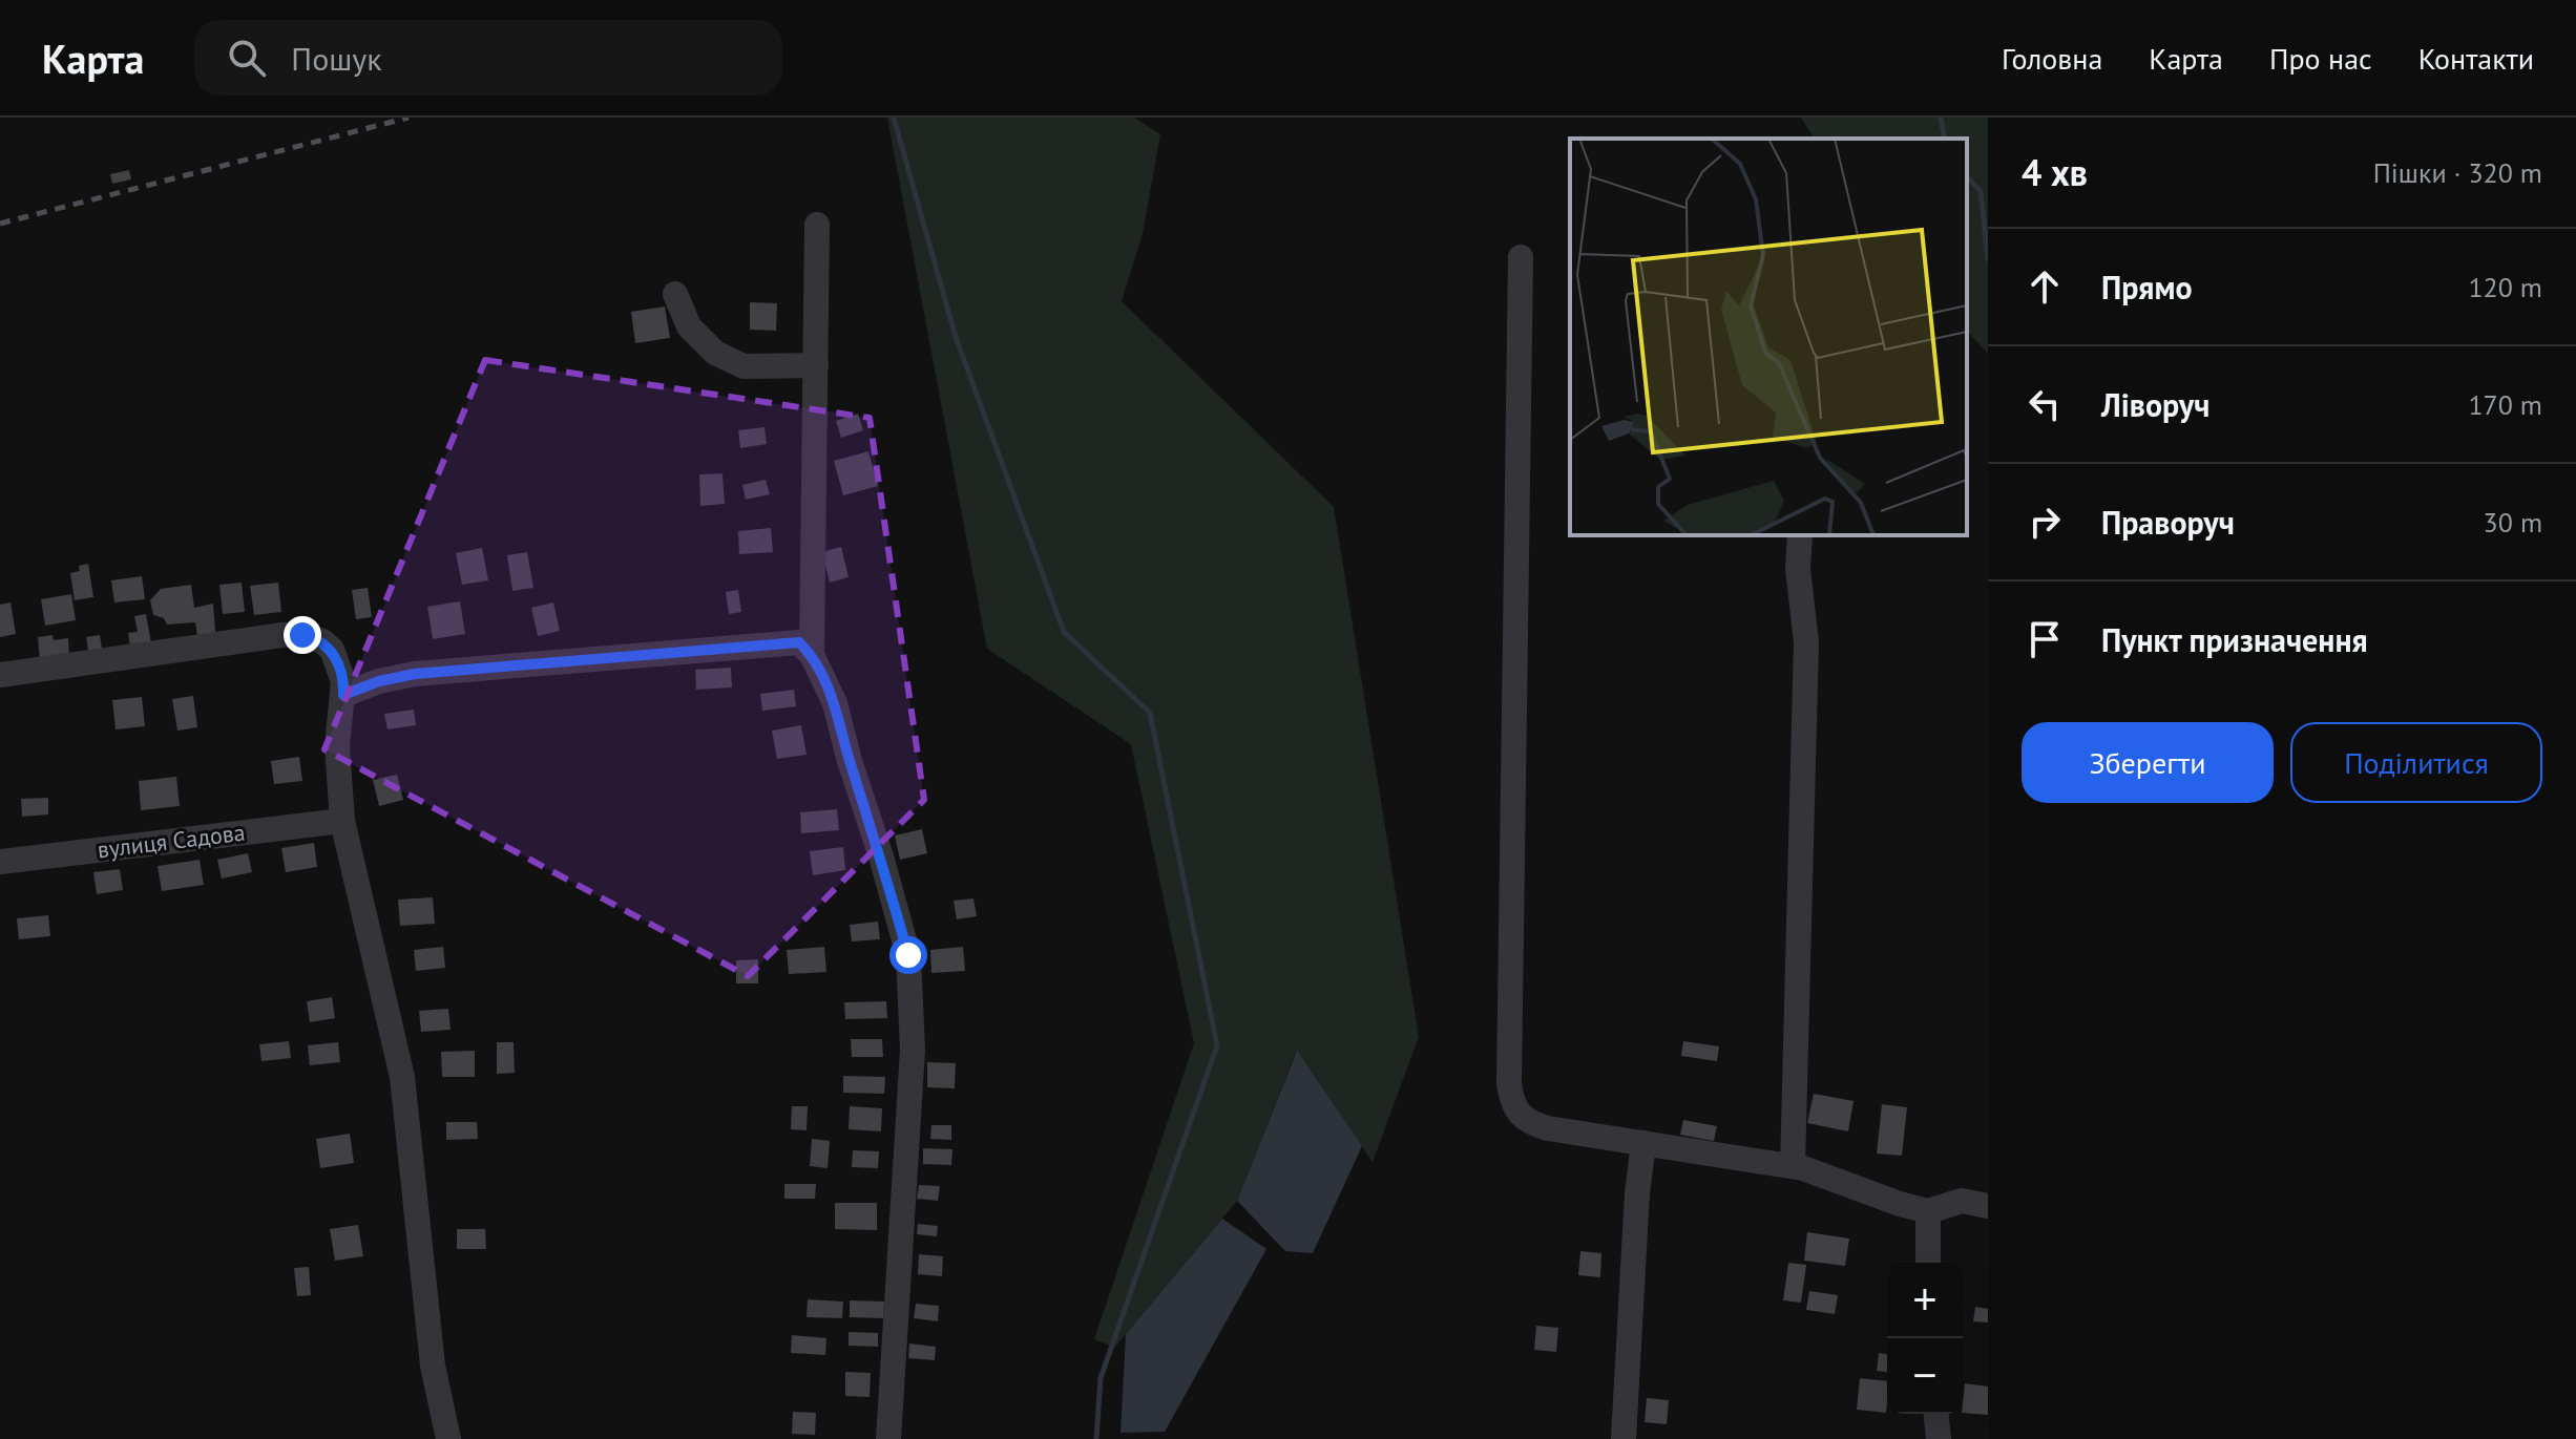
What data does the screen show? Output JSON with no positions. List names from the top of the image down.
{
  "streets": {
    "street": ["вулиця Садова"]
  },
  "page": {
    "header": "Карта",
    "search": "Пошук",
    "nav": [
      "Головна",
      "Карта",
      "Про нас",
      "Контакти"
    ],
    "heading": ["4 хв", "Пішки · 320 m"],
    "list": [
      ["Прямо", "120 m"],
      ["Ліворуч", "170 m"],
      ["Праворуч", "30 m"],
      "Пункт призначення"
    ],
    "buttons": ["Зберегти", "Поділитися"],
    "map_buttons": ["+", "−"]
  }
}
